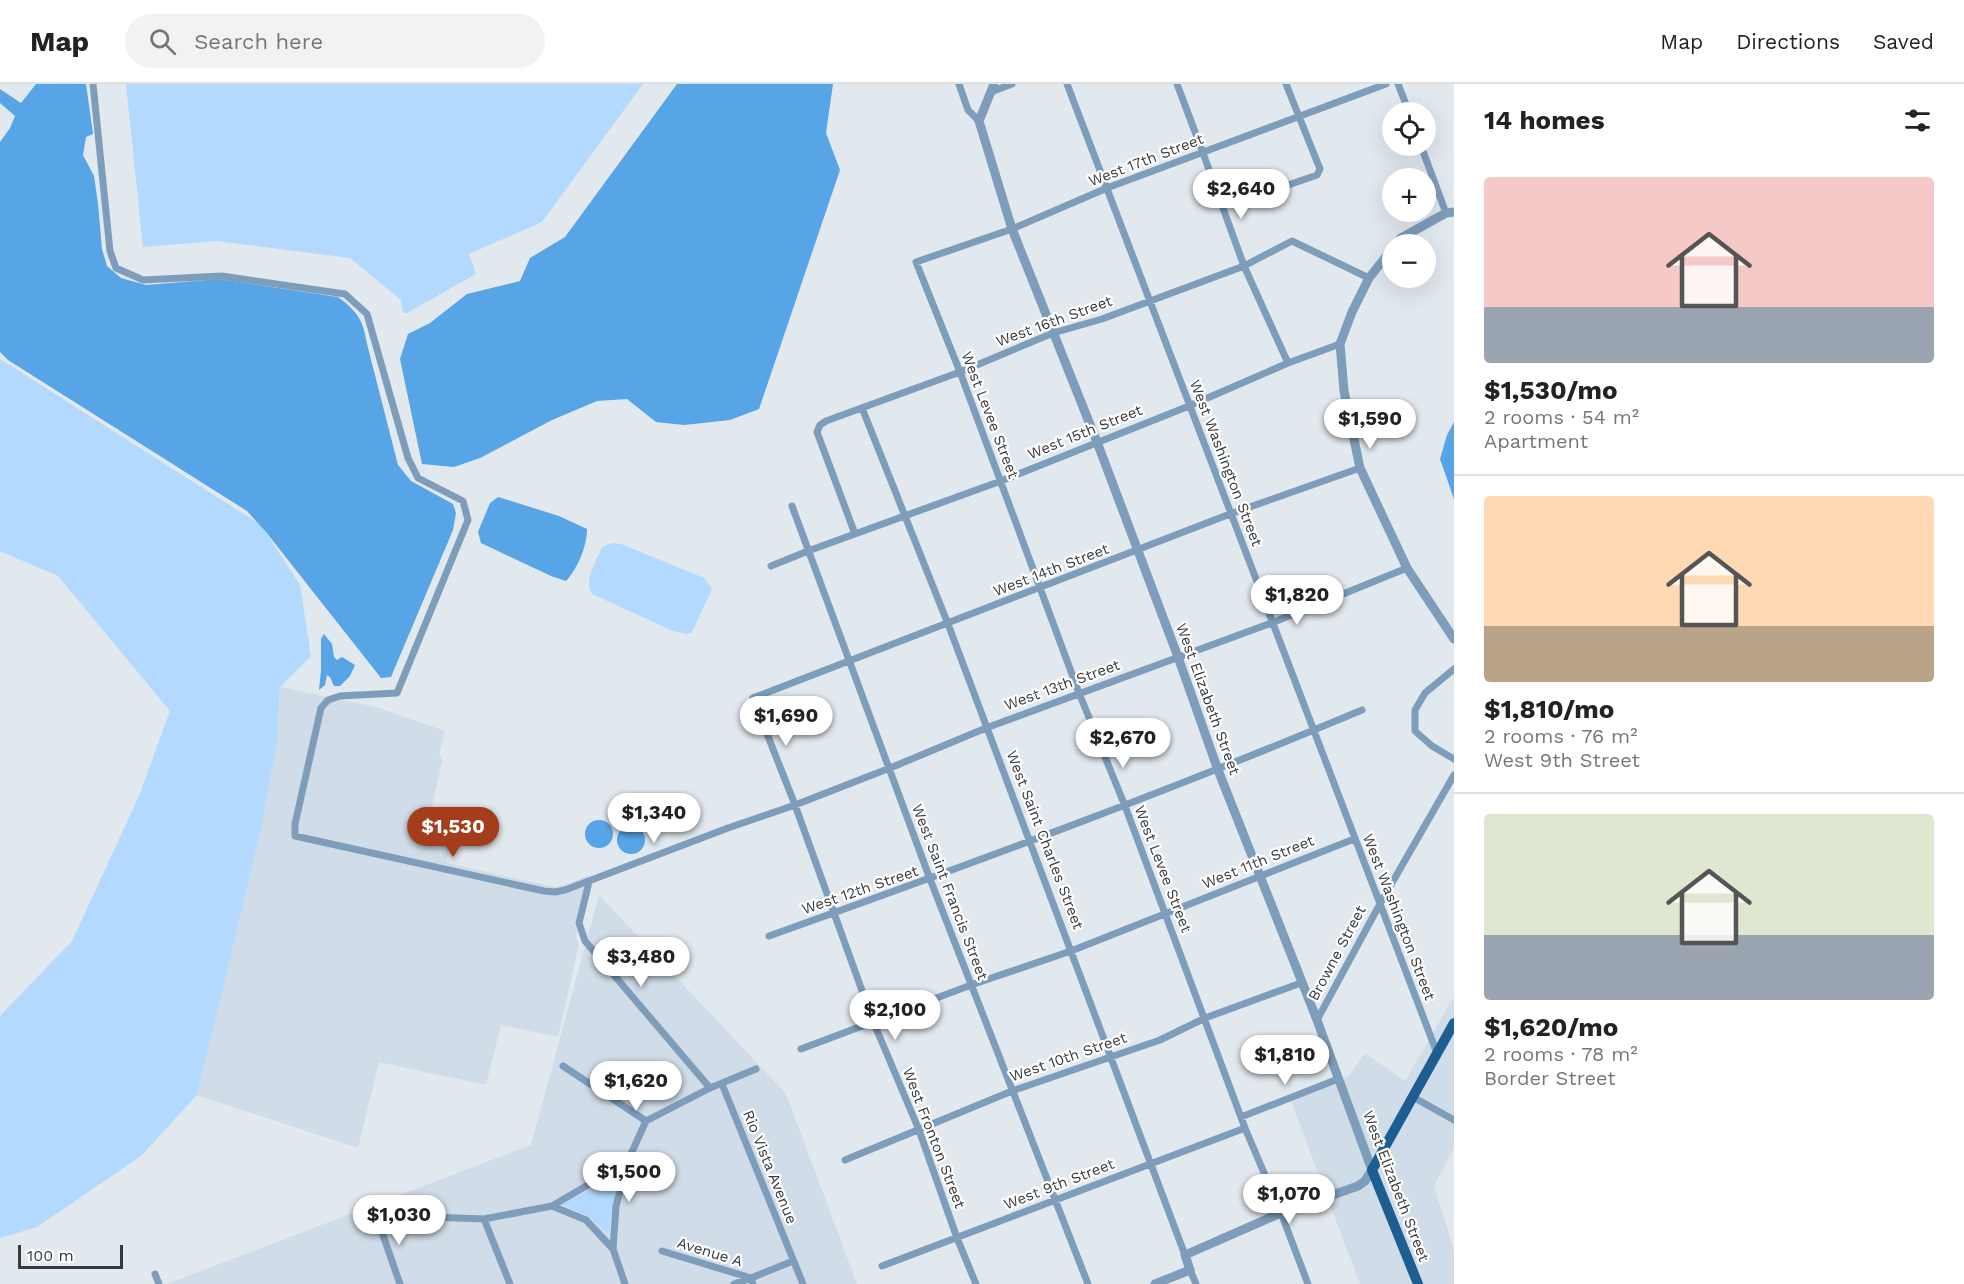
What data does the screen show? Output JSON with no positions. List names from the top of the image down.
{
  "streets": {
    "main road": ["West Elizabeth Street"],
    "street": [
      "West 17th Street",
      "West 16th Street",
      "West Levee Street",
      "West 15th Street",
      "West Washington Street",
      "West 14th Street",
      "West 13th Street",
      "West Saint Charles Street",
      "West 11th Street",
      "West 12th Street",
      "West Saint Francis Street",
      "Browne Street",
      "West 10th Street",
      "West Fronton Street",
      "Rio Vista Avenue",
      "West 9th Street",
      "Avenue A"
    ]
  },
  "crossings": [
    ["West 17th Street", "West Levee Street"],
    ["West 17th Street", "West Washington Street"],
    ["West 17th Street", "West Elizabeth Street"],
    ["West 16th Street", "West Levee Street"],
    ["West 16th Street", "West 15th Street"],
    ["West 16th Street", "West Washington Street"],
    ["West 16th Street", "West Elizabeth Street"],
    ["West 16th Street", "West Saint Charles Street"],
    ["West Levee Street", "West 15th Street"],
    ["West Levee Street", "West 14th Street"],
    ["West Levee Street", "West 13th Street"],
    ["West Levee Street", "West 11th Street"],
    ["West Levee Street", "West 12th Street"],
    ["West Levee Street", "West 10th Street"],
    ["West Levee Street", "West 9th Street"],
    ["West 15th Street", "West Washington Street"],
    ["West 15th Street", "West Elizabeth Street"],
    ["West 15th Street", "West Saint Charles Street"],
    ["West 15th Street", "West Saint Francis Street"],
    ["West Washington Street", "West 14th Street"],
    ["West Washington Street", "West 13th Street"],
    ["West Washington Street", "West 11th Street"],
    ["West Washington Street", "West 12th Street"],
    ["West Washington Street", "Browne Street"],
    ["West 14th Street", "West Elizabeth Street"],
    ["West 14th Street", "West Saint Charles Street"],
    ["West 14th Street", "West Saint Francis Street"],
    ["West 14th Street", "West Fronton Street"],
    ["West 13th Street", "West Elizabeth Street"],
    ["West 13th Street", "West Saint Charles Street"],
    ["West 13th Street", "West Saint Francis Street"],
    ["West 13th Street", "West Fronton Street"],
    ["West Elizabeth Street", "West 11th Street"],
    ["West Elizabeth Street", "West 12th Street"],
    ["West Elizabeth Street", "Browne Street"],
    ["West Elizabeth Street", "West 10th Street"],
    ["West Saint Charles Street", "West 11th Street"],
    ["West Saint Charles Street", "West 12th Street"],
    ["West Saint Charles Street", "West 10th Street"],
    ["West Saint Charles Street", "West 9th Street"],
    ["West 11th Street", "West Saint Francis Street"],
    ["West 11th Street", "West Fronton Street"],
    ["West 12th Street", "West Saint Francis Street"],
    ["West 12th Street", "West Fronton Street"],
    ["West Saint Francis Street", "West 10th Street"],
    ["West Saint Francis Street", "West 9th Street"],
    ["West 10th Street", "West Fronton Street"],
    ["West Fronton Street", "West 9th Street"],
    ["Rio Vista Avenue", "Avenue A"]
  ],
  "scale_bar": "100 m",
  "page": {
    "header": "Map",
    "search": "Search here",
    "nav": ["Map", "Directions", "Saved"],
    "heading": "14 homes",
    "map_buttons": ["+", "−"],
    "list": [
      {
        "name": "$1,530/mo",
        "note": "2 rooms · 54 m² · Apartment"
      },
      {
        "name": "$1,810/mo",
        "note": "2 rooms · 76 m² · West 9th Street"
      },
      {
        "name": "$1,620/mo",
        "note": "2 rooms · 78 m² · Border Street"
      }
    ],
    "price": [
      "$2,640",
      "$1,590",
      "$1,820",
      "$1,690",
      "$2,670",
      "$1,340",
      "$1,530",
      "$3,480",
      "$2,100",
      "$1,810",
      "$1,620",
      "$1,500",
      "$1,070",
      "$1,030"
    ],
    "scale": "100 m"
  }
}
